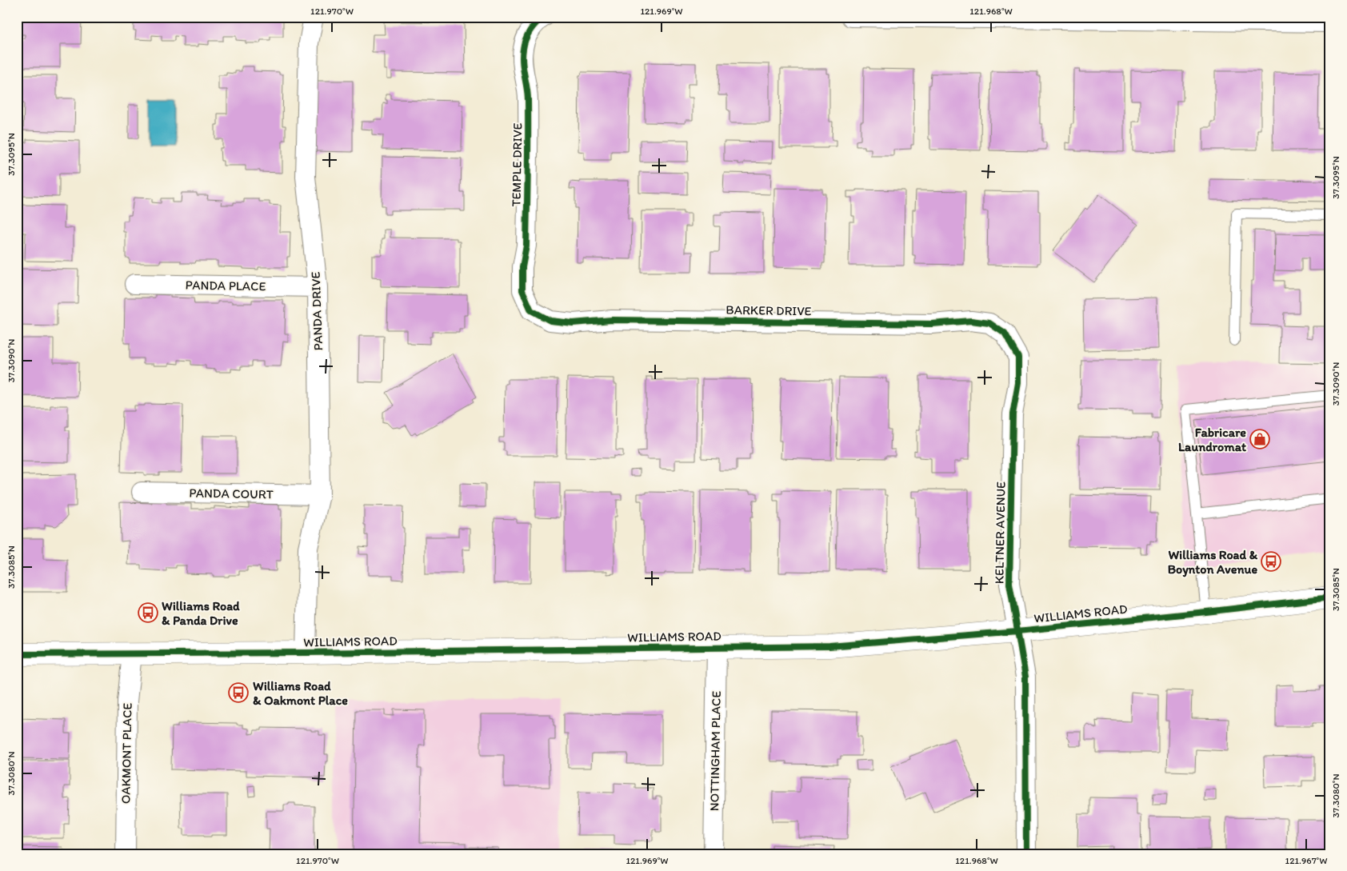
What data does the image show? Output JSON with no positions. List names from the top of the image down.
{
  "streets": {
    "street": [
      "TEMPLE DRIVE",
      "PANDA PLACE",
      "BARKER DRIVE",
      "PANDA DRIVE",
      "PANDA COURT",
      "KELTNER AVENUE",
      "WILLIAMS ROAD",
      "NOTTINGHAM PLACE",
      "OAKMONT PLACE"
    ]
  },
  "crossings": [
    ["TEMPLE DRIVE", "BARKER DRIVE"],
    ["PANDA PLACE", "PANDA DRIVE"],
    ["BARKER DRIVE", "KELTNER AVENUE"],
    ["PANDA DRIVE", "PANDA COURT"],
    ["PANDA DRIVE", "WILLIAMS ROAD"],
    ["KELTNER AVENUE", "WILLIAMS ROAD"],
    ["WILLIAMS ROAD", "NOTTINGHAM PLACE"],
    ["WILLIAMS ROAD", "OAKMONT PLACE"]
  ],
  "places": {
    "shop": ["Fabricare Laundromat"],
    "bus stop": ["Williams Road & Boynton Avenue", "Williams Road & Panda Drive", "Williams Road & Oakmont Place"]
  },
  "coordinates": [
    "121.970°W",
    "121.969°W",
    "121.968°W",
    "37.3095°N",
    "37.3090°N",
    "37.3085°N",
    "37.3080°N",
    "121.967°W"
  ]
}
